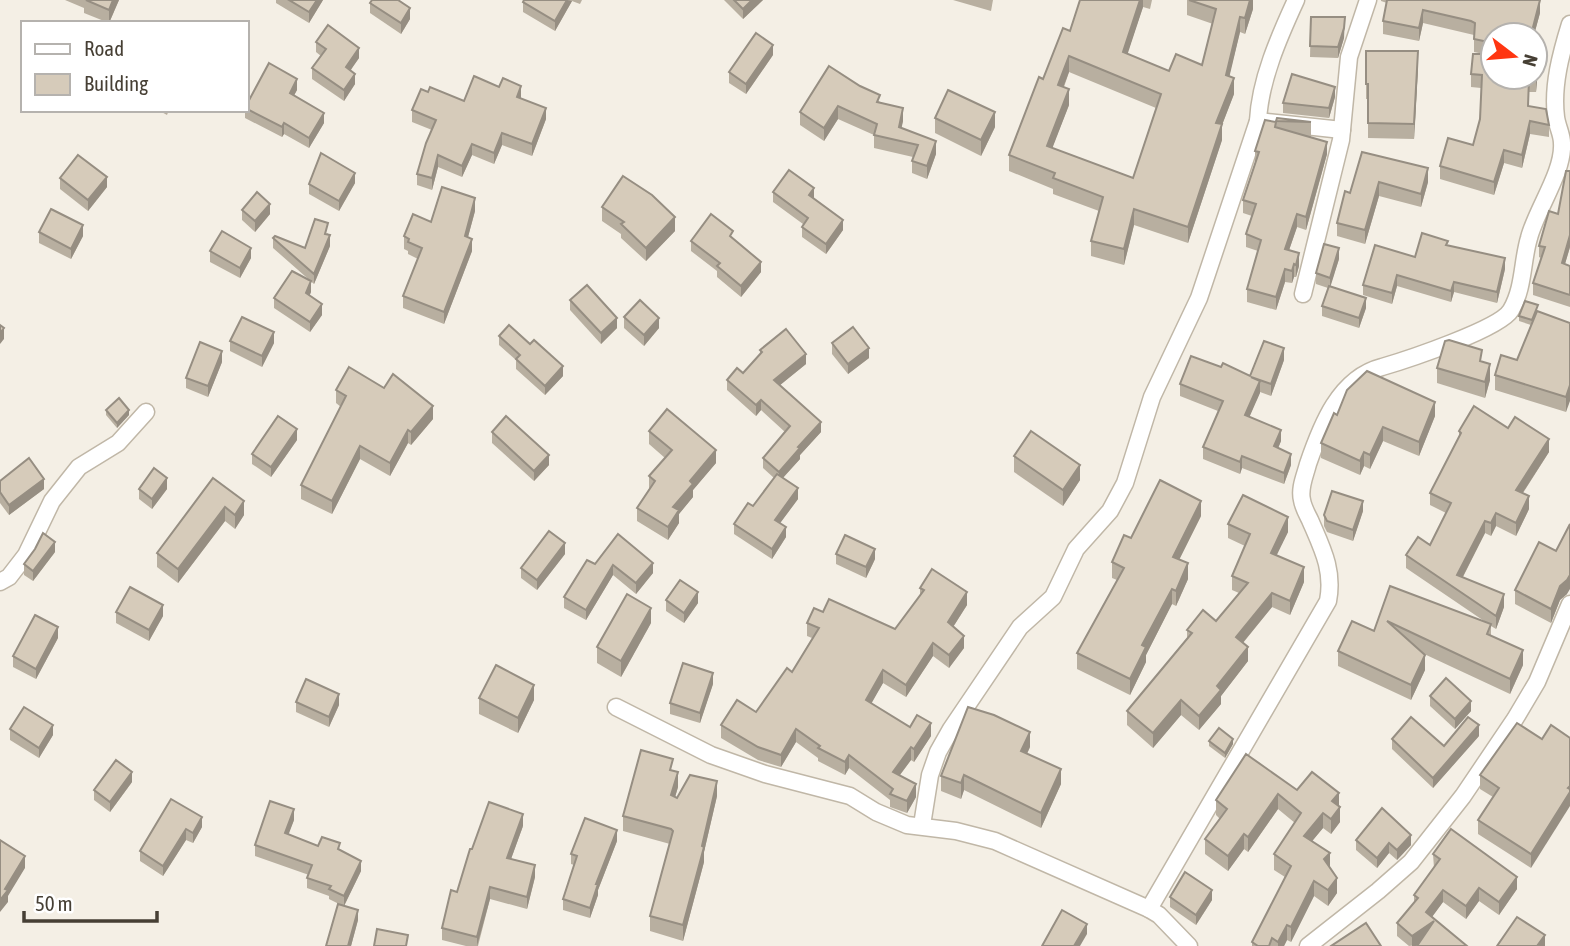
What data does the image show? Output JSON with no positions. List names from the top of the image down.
{
  "legend": ["Road", "Building"],
  "scale_bar": "50 m",
  "north": "right"
}
